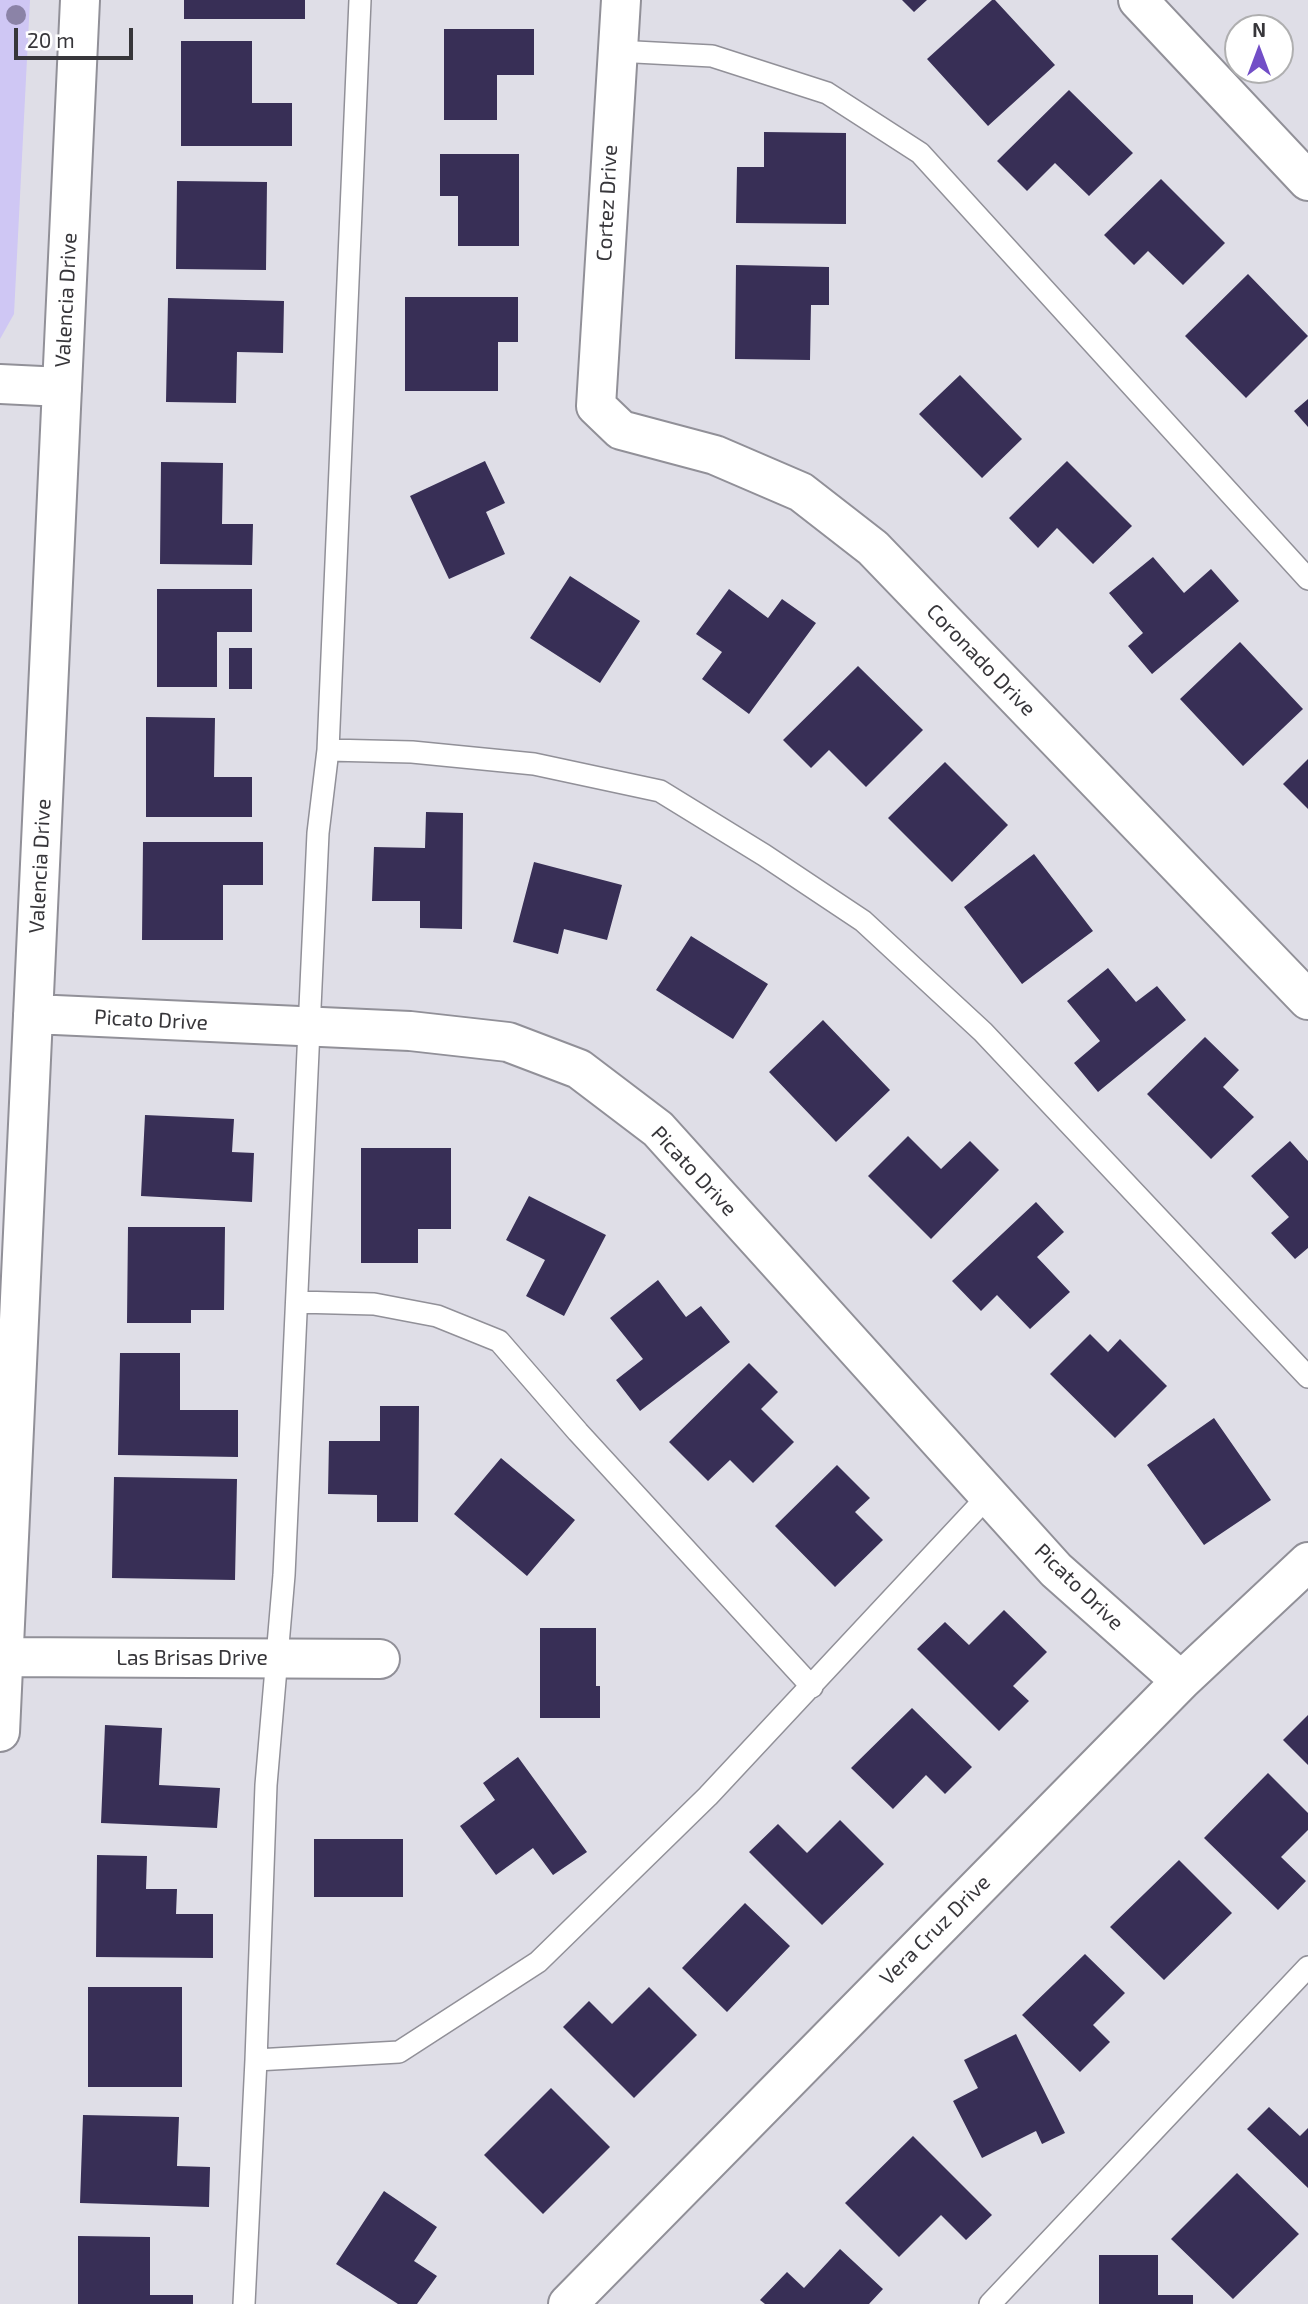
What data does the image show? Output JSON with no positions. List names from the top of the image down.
{
  "streets": {
    "street": [
      "Cortez Drive",
      "Valencia Drive",
      "Coronado Drive",
      "Picato Drive",
      "Las Brisas Drive",
      "Vera Cruz Drive"
    ]
  },
  "crossings": [
    ["Cortez Drive", "Coronado Drive"],
    ["Valencia Drive", "Picato Drive"],
    ["Valencia Drive", "Las Brisas Drive"],
    ["Picato Drive", "Vera Cruz Drive"]
  ],
  "scale_bar": "20 m",
  "north": "top"
}
